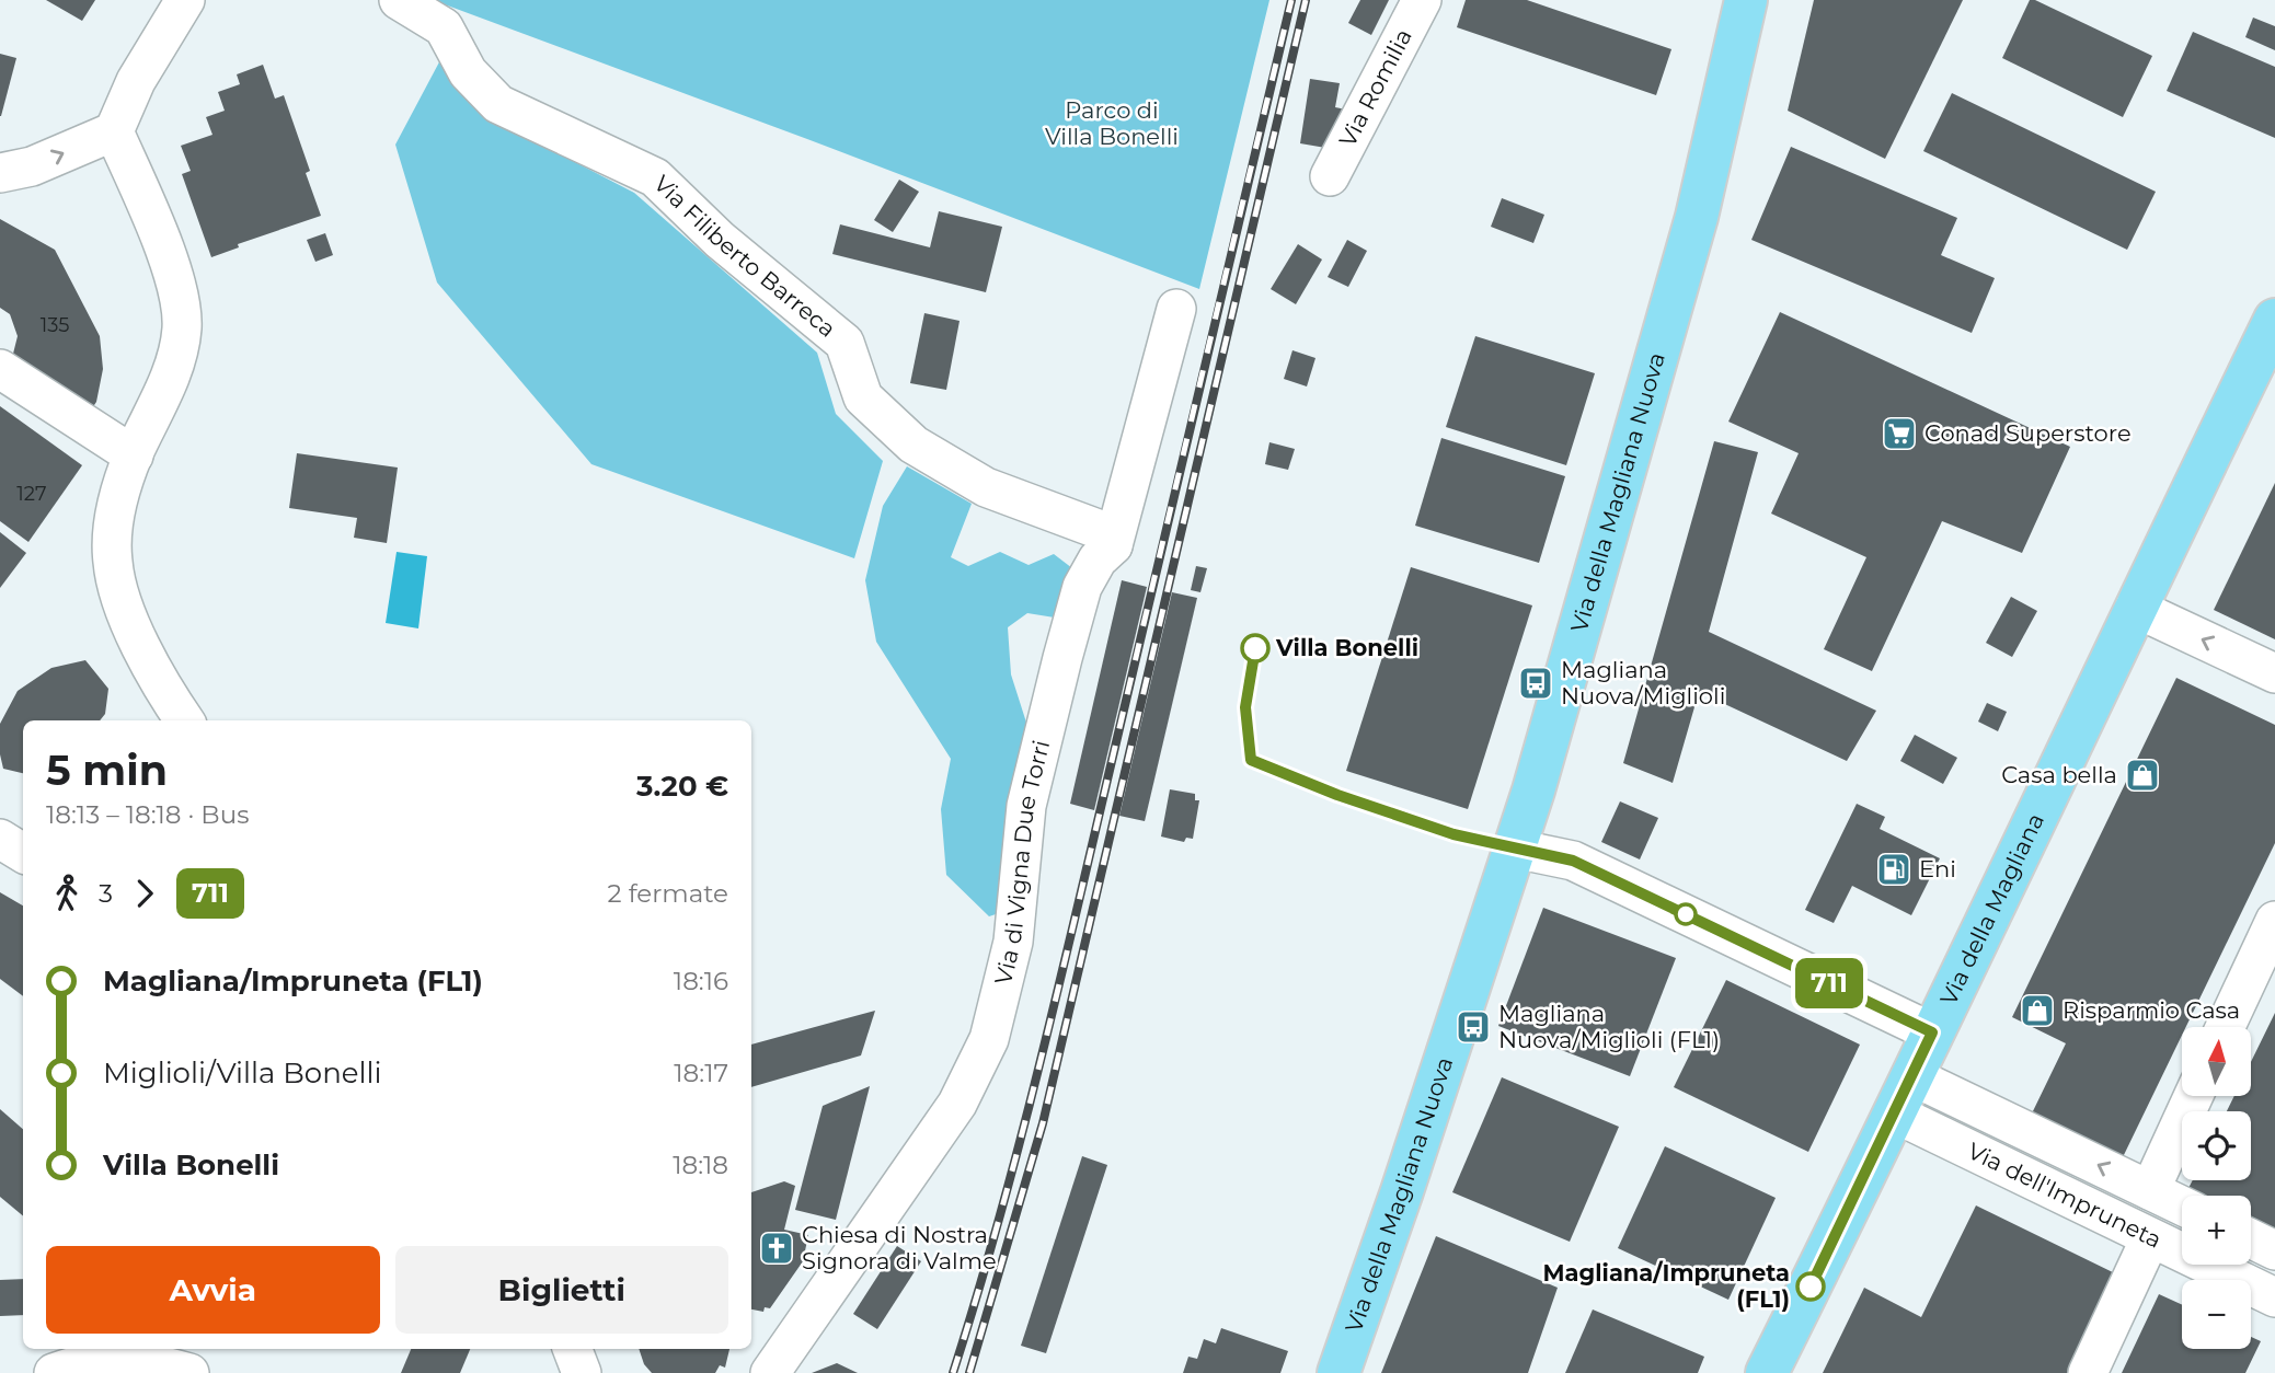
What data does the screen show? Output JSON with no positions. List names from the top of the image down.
{
  "streets": {
    "main road": ["Via della Magliana Nuova", "Via della Magliana"],
    "street": [
      "Via Romilia",
      "Via Filiberto Barreca",
      "Via di Vigna Due Torri",
      "Via dell'Impruneta"
    ]
  },
  "crossings": [
    ["Via Filiberto Barreca", "Via di Vigna Due Torri"],
    ["Via della Magliana", "Via dell'Impruneta"]
  ],
  "parks": ["Parco di Villa Bonelli"],
  "places": {
    "supermarket": ["Conad Superstore"],
    "other": ["Villa Bonelli", "Magliana/Impruneta (FL1)"],
    "bus stop": ["Magliana Nuova/Miglioli", "Magliana Nuova/Miglioli (FL1)"],
    "shop": ["Casa bella", "Risparmio Casa"],
    "fuel station": ["Eni"],
    "church": ["Chiesa di Nostra Signora di Valme"]
  },
  "lines": ["bus line 711"],
  "house_numbers": ["135", "127"],
  "north": "top",
  "page": {
    "on_map": "711",
    "heading": ["5 min", "18:13 – 18:18 · Bus", "3.20 €"],
    "legs": ["3", "711", "2 fermate"],
    "list": [
      {
        "name": "Magliana/Impruneta (FL1)",
        "value": "18:16"
      },
      {
        "name": "Miglioli/Villa Bonelli",
        "value": "18:17"
      },
      {
        "name": "Villa Bonelli",
        "value": "18:18"
      }
    ],
    "map_buttons": ["+", "−"],
    "buttons": ["Avvia", "Biglietti"]
  }
}
